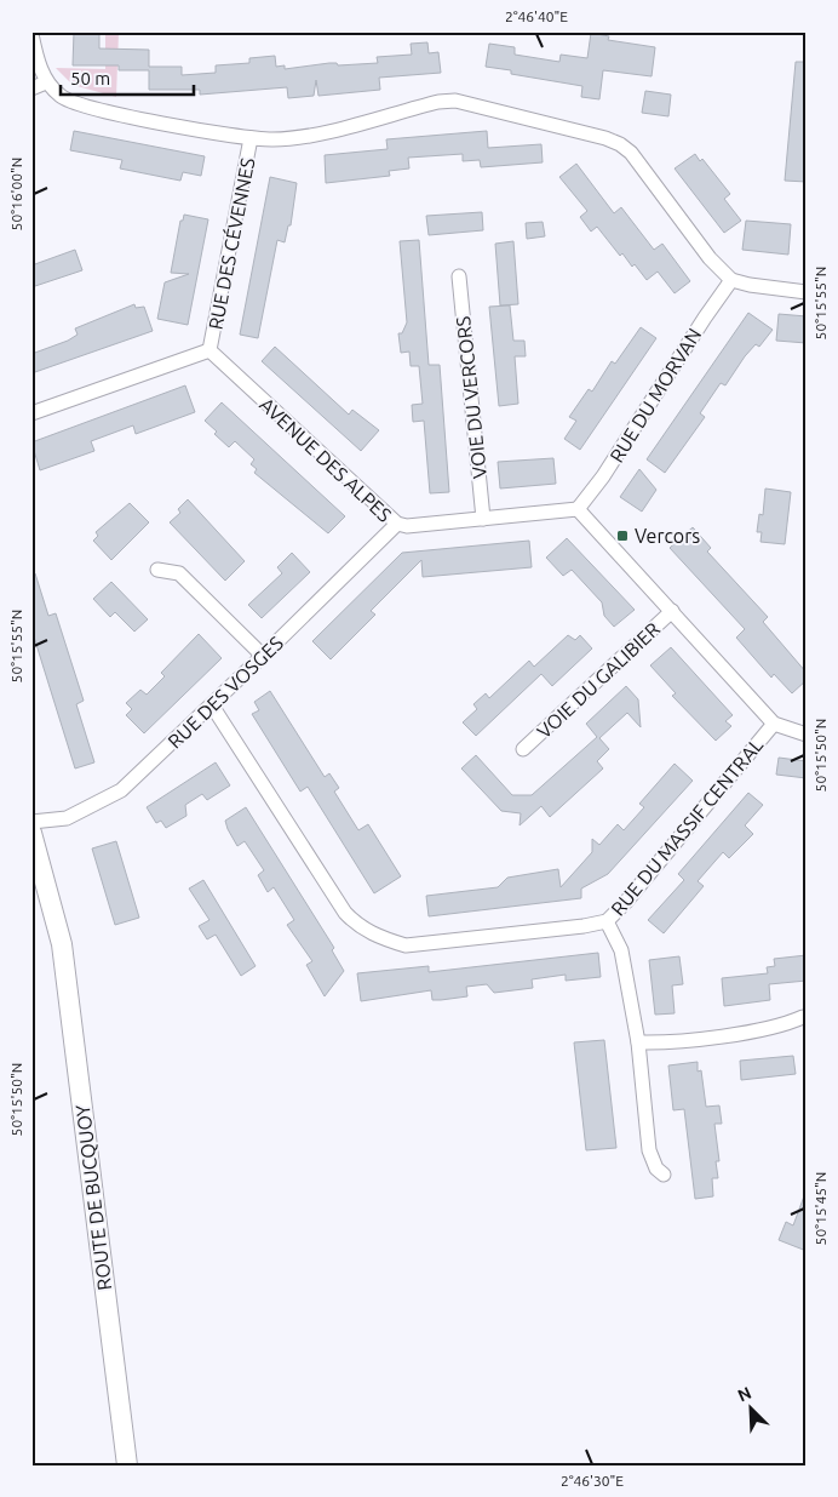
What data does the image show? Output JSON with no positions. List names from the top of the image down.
{
  "streets": {
    "main road": ["ROUTE DE BUCQUOY"],
    "street": [
      "RUE DES CÉVENNES",
      "RUE DU MORVAN",
      "VOIE DU VERCORS",
      "AVENUE DES ALPES",
      "VOIE DU GALIBIER",
      "RUE DES VOSGES",
      "RUE DU MASSIF CENTRAL"
    ]
  },
  "crossings": [
    ["RUE DES CÉVENNES", "AVENUE DES ALPES"],
    ["RUE DU MORVAN", "AVENUE DES ALPES"],
    ["VOIE DU VERCORS", "AVENUE DES ALPES"],
    ["AVENUE DES ALPES", "RUE DES VOSGES"],
    ["RUE DES VOSGES", "RUE DU MASSIF CENTRAL"]
  ],
  "places": {
    "transit": ["Vercors"]
  },
  "scale_bar": "50 m",
  "north": "top left",
  "coordinates": [
    "2°46'40\"E",
    "50°16'00\"N",
    "50°15'55\"N",
    "50°15'50\"N",
    "50°15'45\"N",
    "2°46'30\"E"
  ]
}
